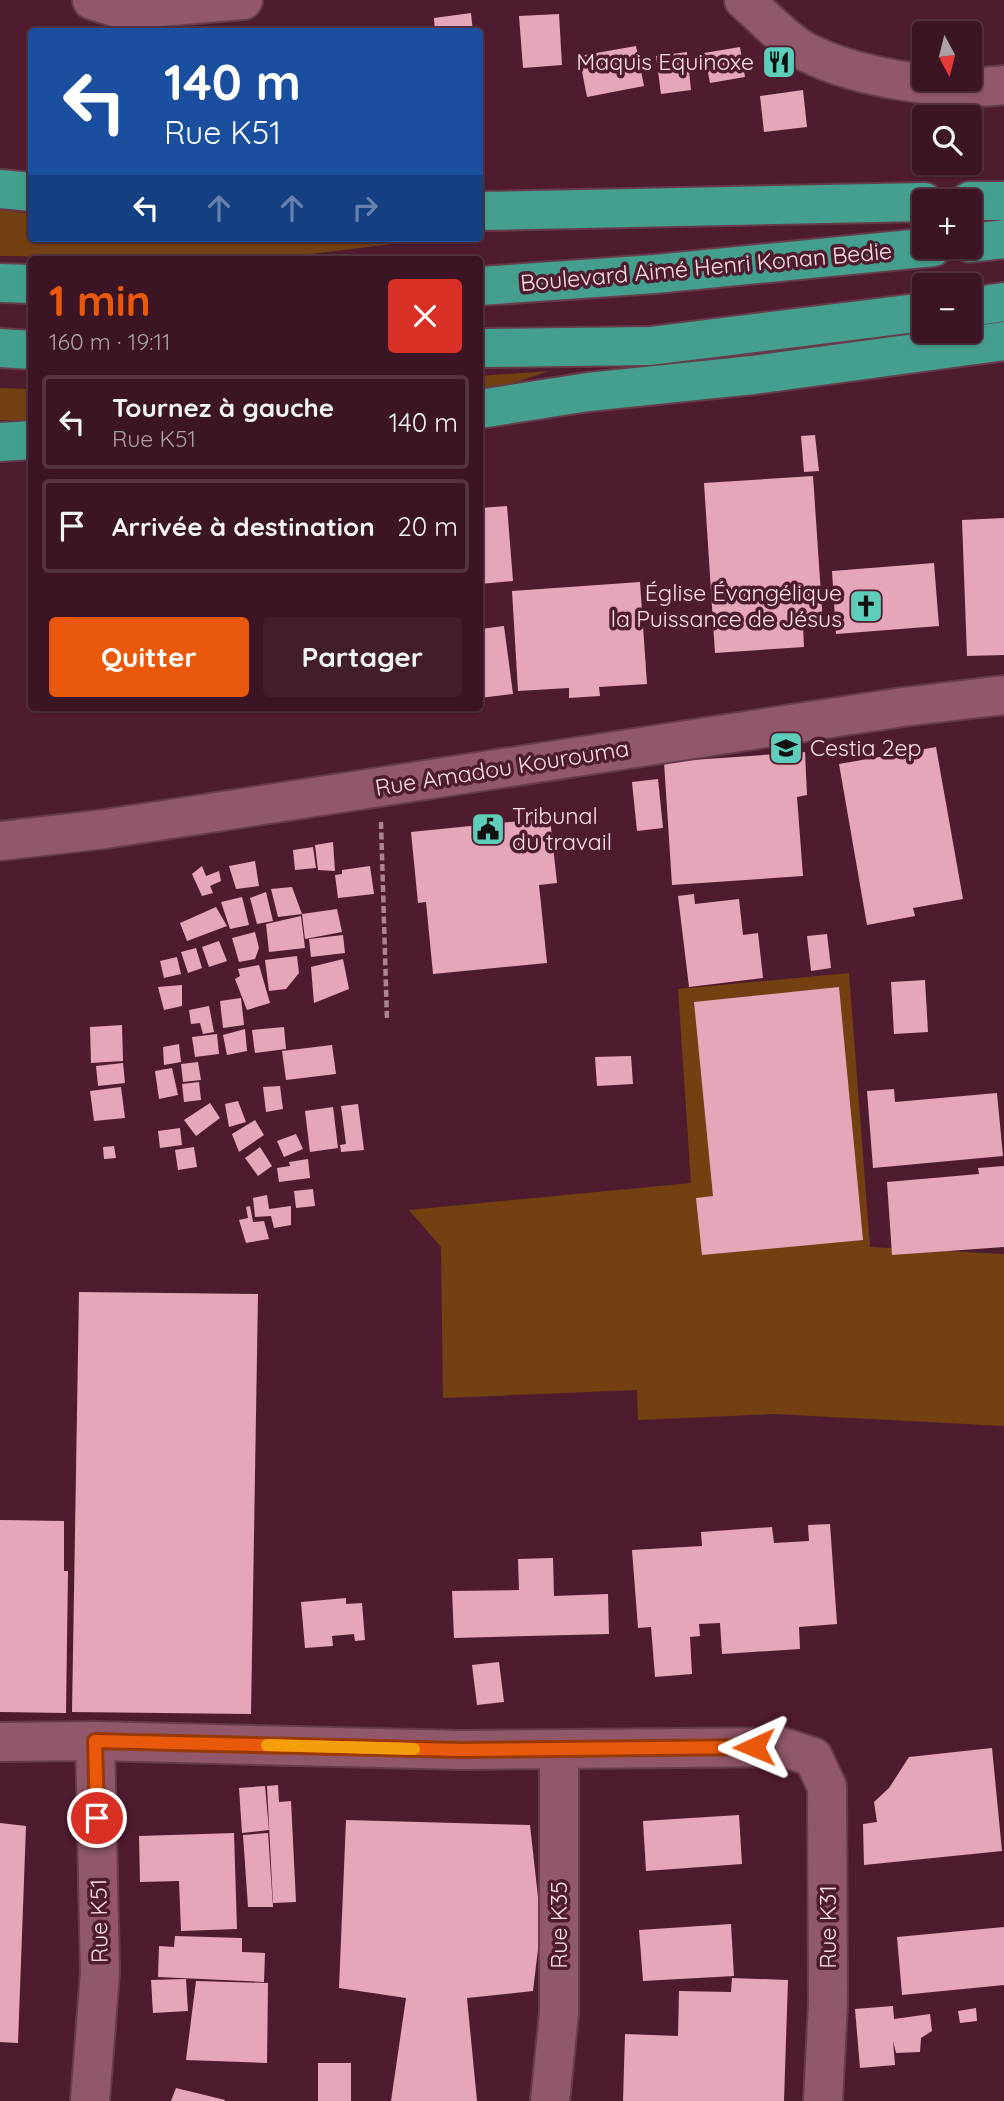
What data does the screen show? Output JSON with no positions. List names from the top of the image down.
{
  "streets": {
    "highway": ["Boulevard Aimé Henri Konan Bedie"],
    "street": [
      "Rue Amadou Kourouma",
      "Rue K51",
      "Rue K35",
      "Rue K31"
    ]
  },
  "crossings": [
    ["Rue K35", "Rue K31"]
  ],
  "places": {
    "restaurant": ["Maquis Equinoxe"],
    "church": ["Église Évangélique la Puissance de Jésus"],
    "school or university": ["Cestia 2ep"],
    "public building": ["Tribunal du travail"]
  },
  "north": "bottom",
  "page": {
    "map_buttons": ["+", "−"],
    "turn": ["140 m", "Rue K51"],
    "heading": ["1 min", "160 m · 19:11"],
    "list": [
      {
        "name": "Tournez à gauche",
        "note": "Rue K51",
        "value": "140 m"
      },
      {
        "name": "Arrivée à destination",
        "value": "20 m"
      }
    ],
    "buttons": ["Quitter", "Partager"]
  }
}
